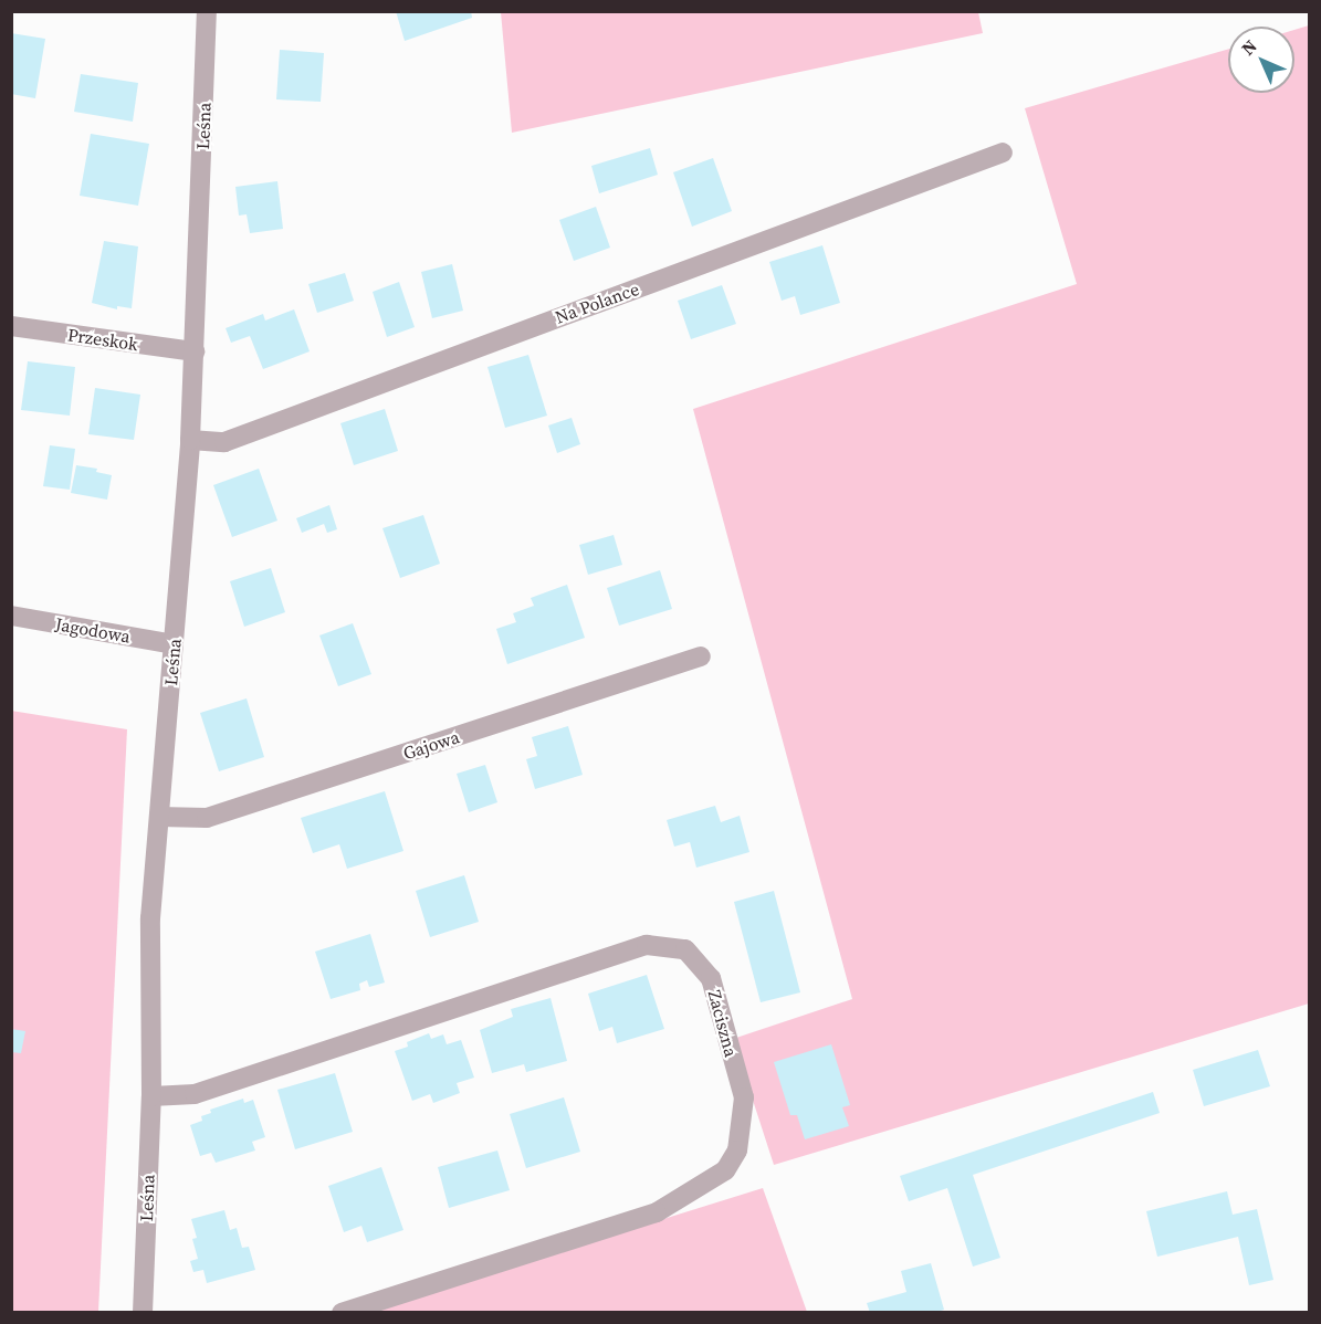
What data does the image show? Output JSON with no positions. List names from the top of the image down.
{
  "streets": {
    "street": [
      "Leśna",
      "Na Polance",
      "Przeskok",
      "Jagodowa",
      "Gajowa",
      "Zaciszna"
    ]
  },
  "crossings": [
    ["Leśna", "Na Polance"],
    ["Leśna", "Przeskok"],
    ["Leśna", "Jagodowa"],
    ["Leśna", "Gajowa"],
    ["Leśna", "Zaciszna"]
  ],
  "north": "top left"
}
